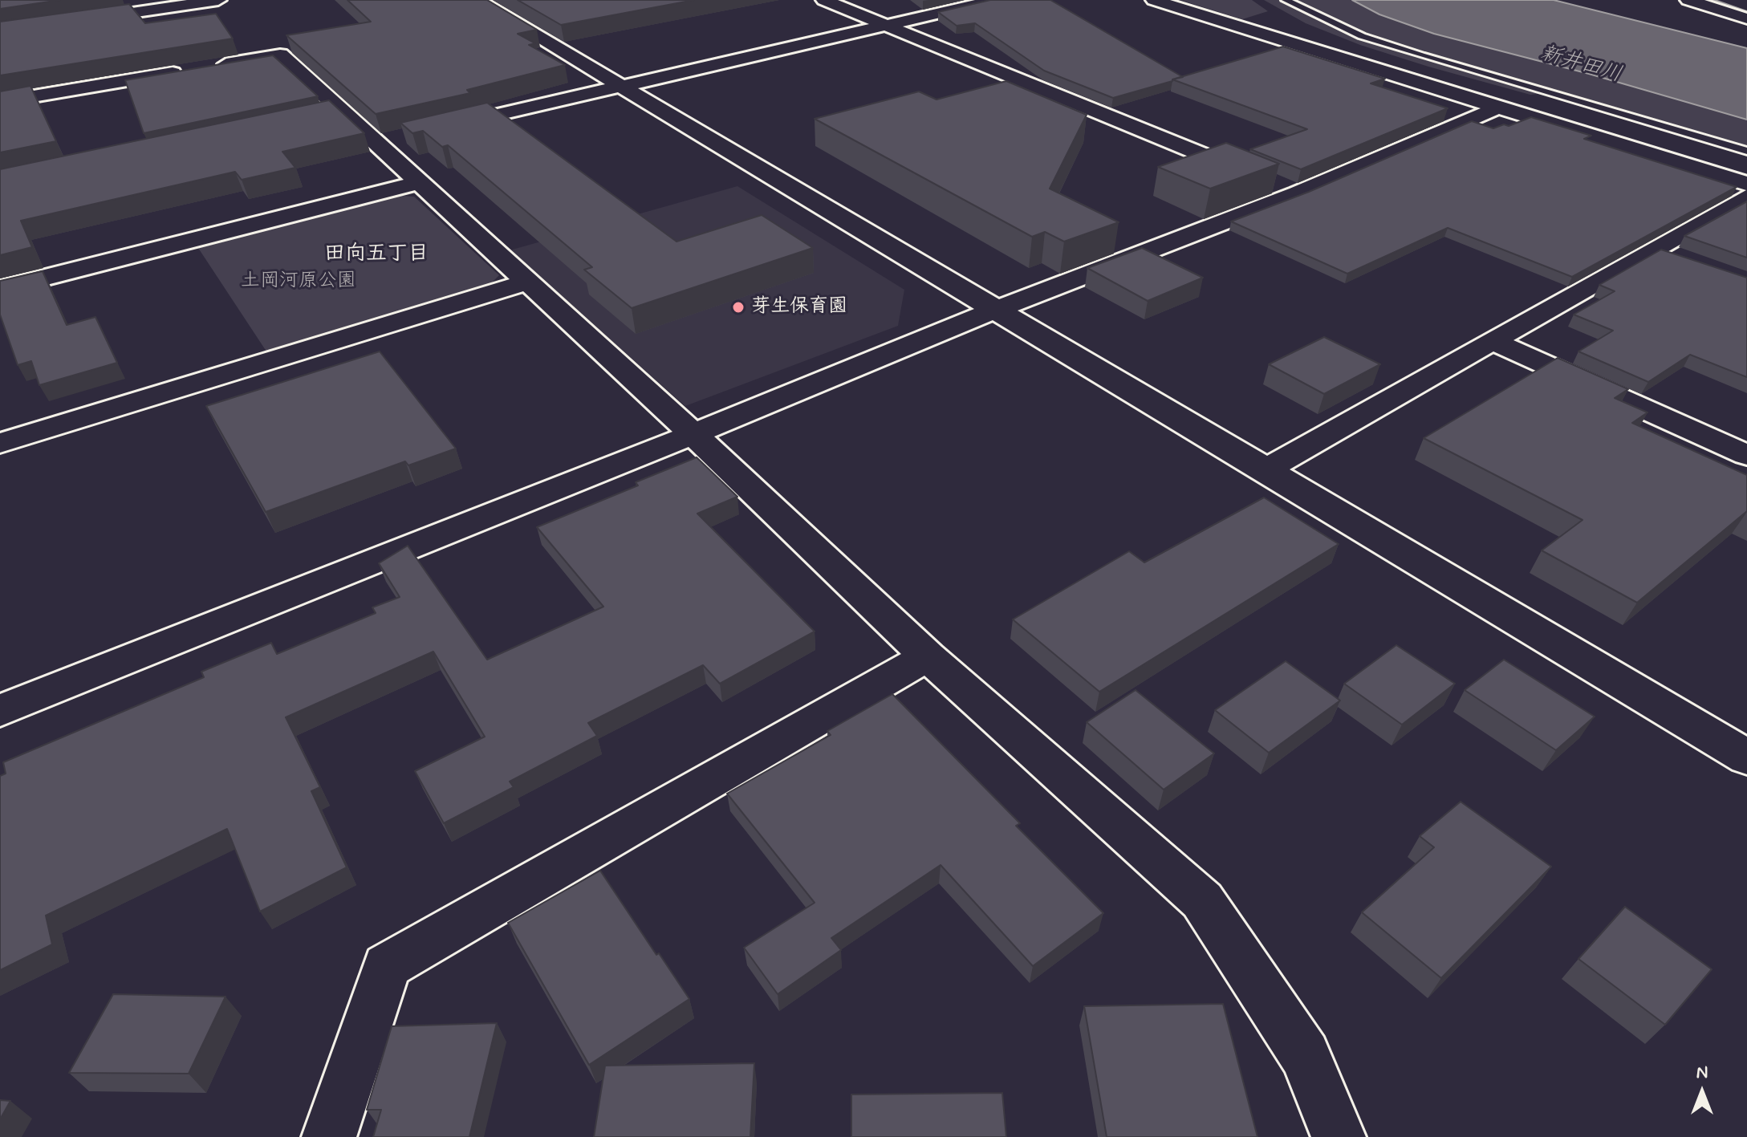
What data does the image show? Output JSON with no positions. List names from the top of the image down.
{
  "districts": ["田向五丁目"],
  "water": ["新井田川"],
  "parks": ["土岡河原公園"],
  "places": ["芽生保育園"],
  "north": "top"
}
